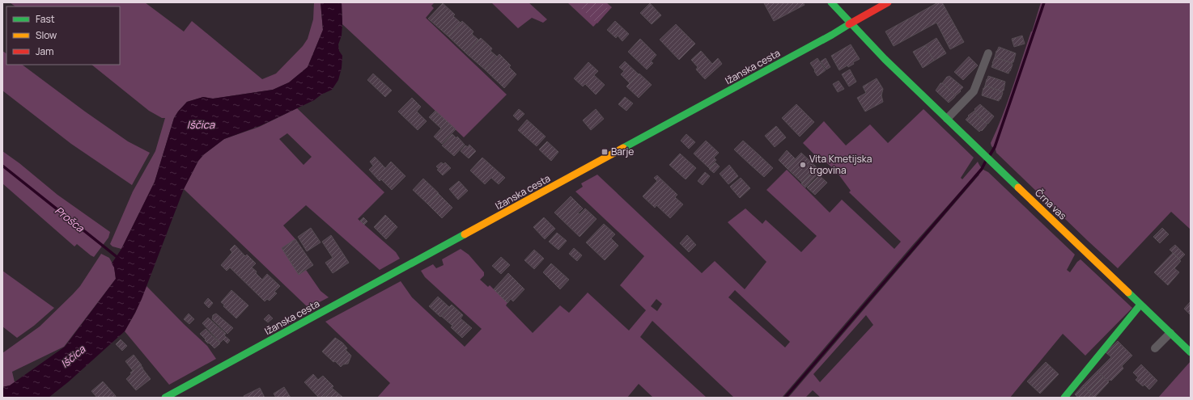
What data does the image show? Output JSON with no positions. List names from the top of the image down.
{
  "streets": {
    "main road": ["Ižanska cesta", "Črna vas"]
  },
  "crossings": [
    ["Ižanska cesta", "Črna vas"]
  ],
  "water": ["Iščica", "Prošca"],
  "places": {
    "transit": ["Barje"],
    "other": ["Vita Kmetijska trgovina"]
  },
  "legend": ["Fast", "Slow", "Jam"]
}
